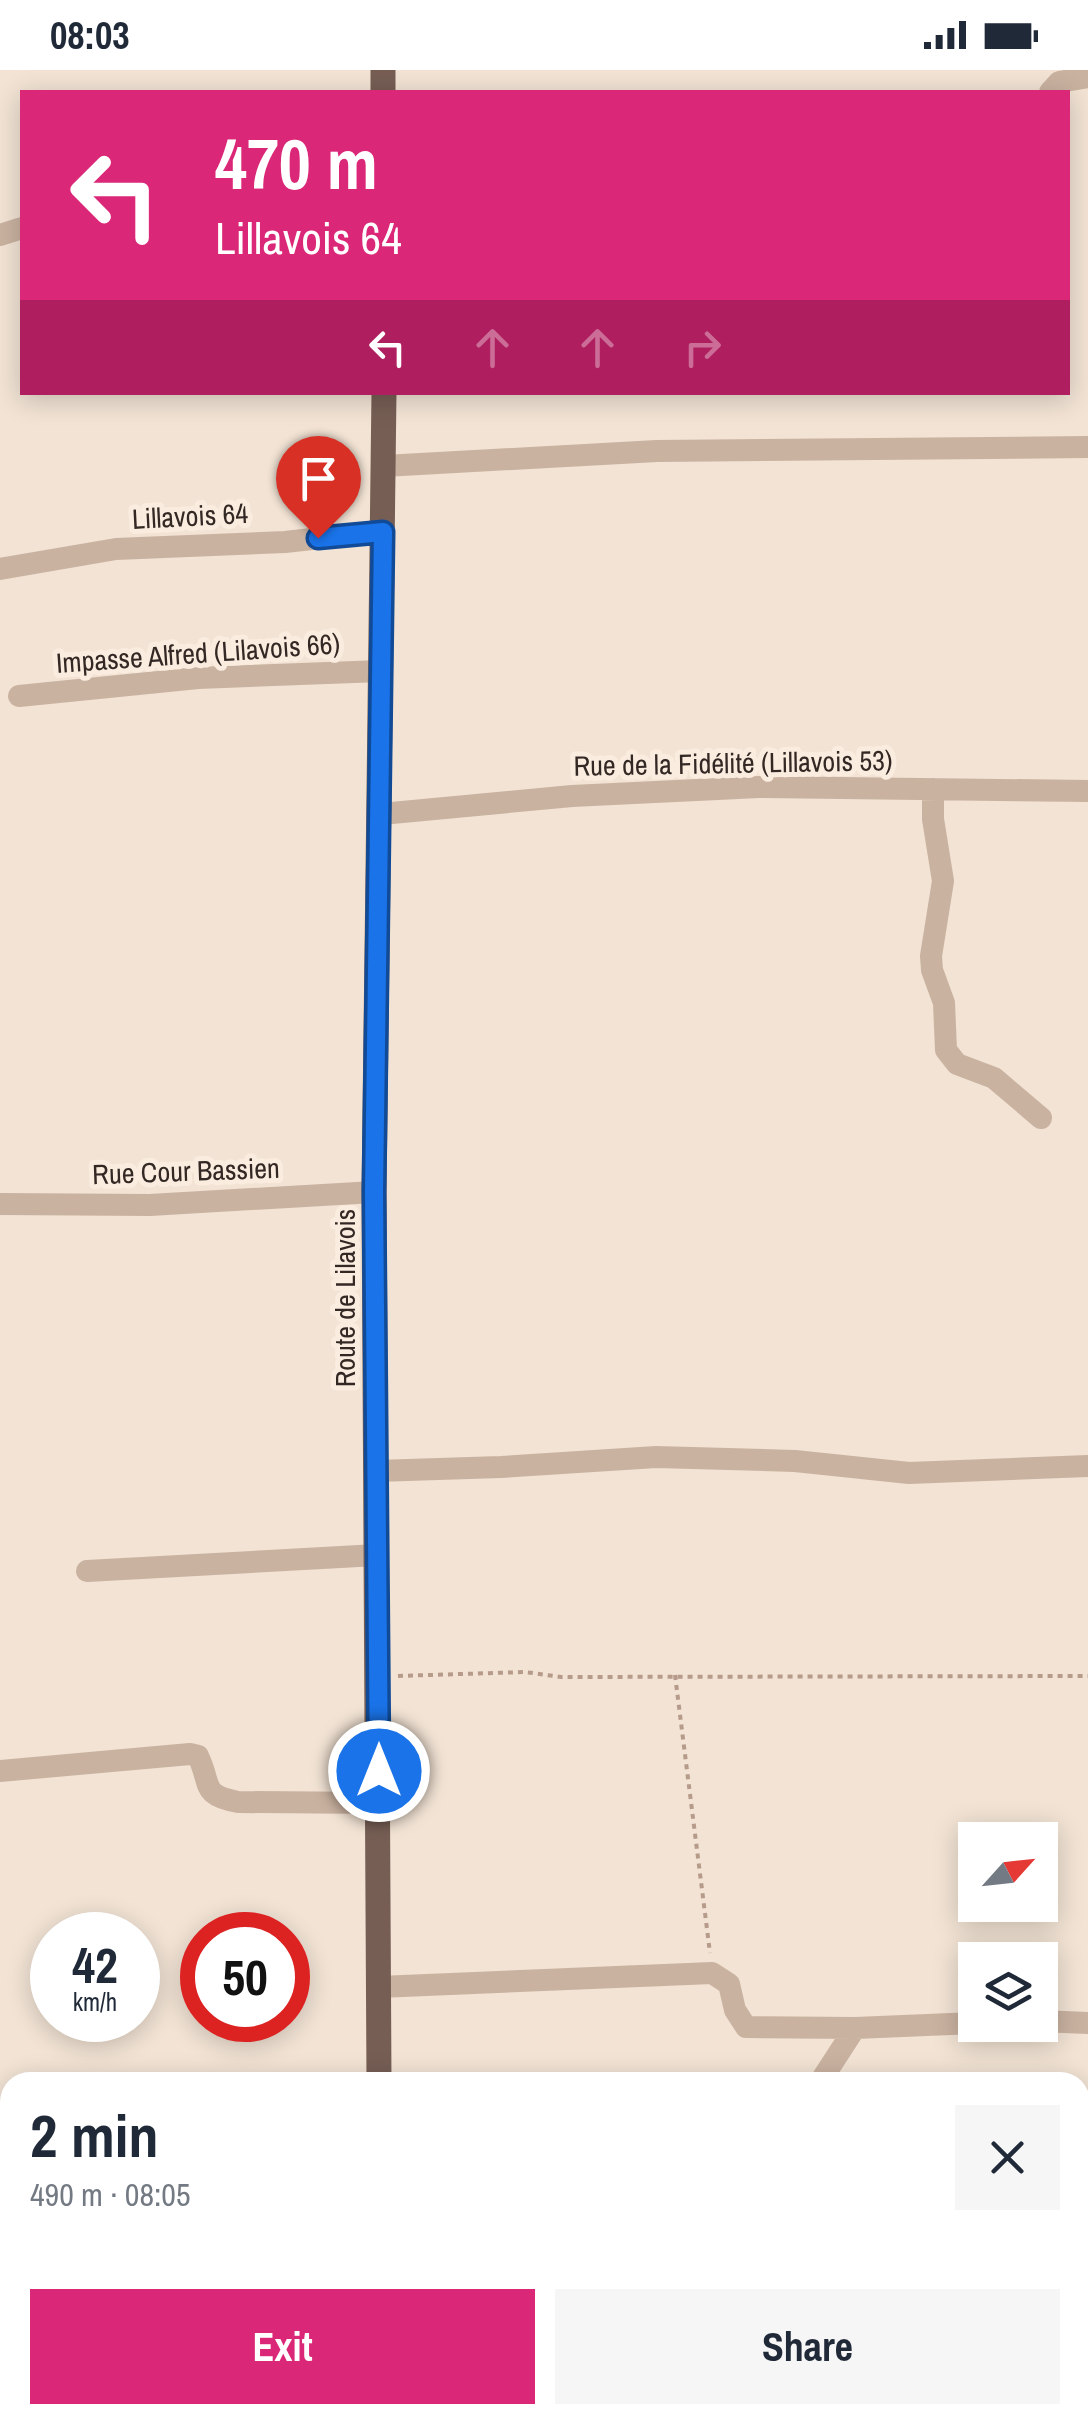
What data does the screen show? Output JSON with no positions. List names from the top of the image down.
{
  "streets": {
    "main road": ["Route de Lilavois"],
    "street": [
      "Lillavois 64",
      "Impasse Alfred (Lilavois 66)",
      "Rue de la Fidélité (Lillavois 53)",
      "Rue Cour Bassien"
    ]
  },
  "crossings": [
    ["Lillavois 64", "Route de Lilavois"],
    ["Impasse Alfred (Lilavois 66)", "Route de Lilavois"],
    ["Rue de la Fidélité (Lillavois 53)", "Route de Lilavois"],
    ["Rue Cour Bassien", "Route de Lilavois"]
  ],
  "north": "top right",
  "page": {
    "status": "08:03",
    "turn": ["470 m", "Lillavois 64"],
    "speed": "42 km/h",
    "limit": "50",
    "heading": ["2 min", "490 m · 08:05"],
    "buttons": ["Exit", "Share"]
  }
}
